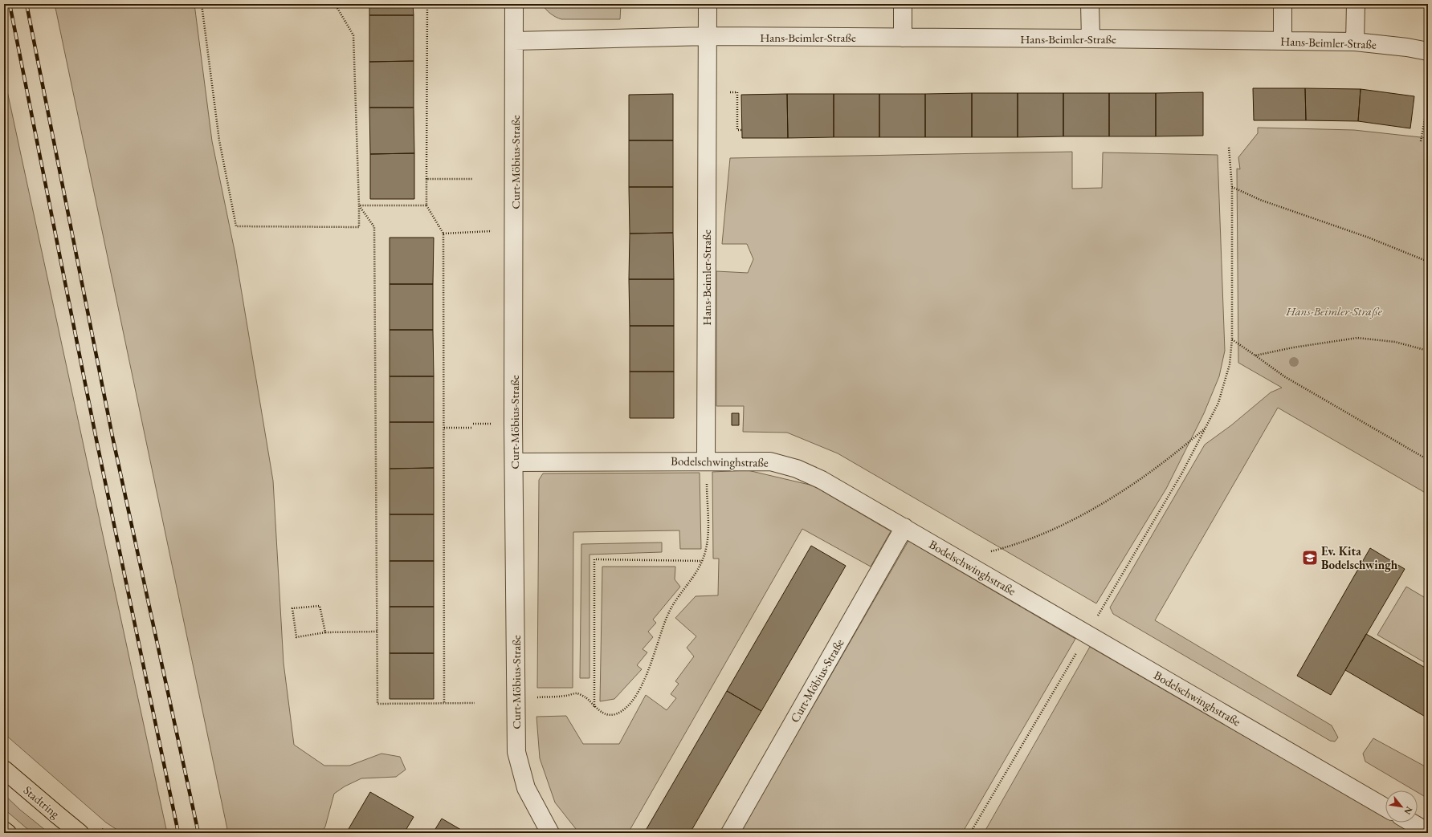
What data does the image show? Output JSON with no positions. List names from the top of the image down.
{
  "streets": {
    "main road": ["Stadtring"],
    "street": ["Hans-Beimler-Straße", "Curt-Möbius-Straße", "Bodelschwinghstraße"]
  },
  "crossings": [
    ["Hans-Beimler-Straße", "Curt-Möbius-Straße"],
    ["Hans-Beimler-Straße", "Bodelschwinghstraße"],
    ["Curt-Möbius-Straße", "Bodelschwinghstraße"]
  ],
  "parks": ["Hans-Beimler-Straße"],
  "places": {
    "school or university": ["Ev. Kita Bodelschwingh"]
  },
  "north": "bottom right"
}
